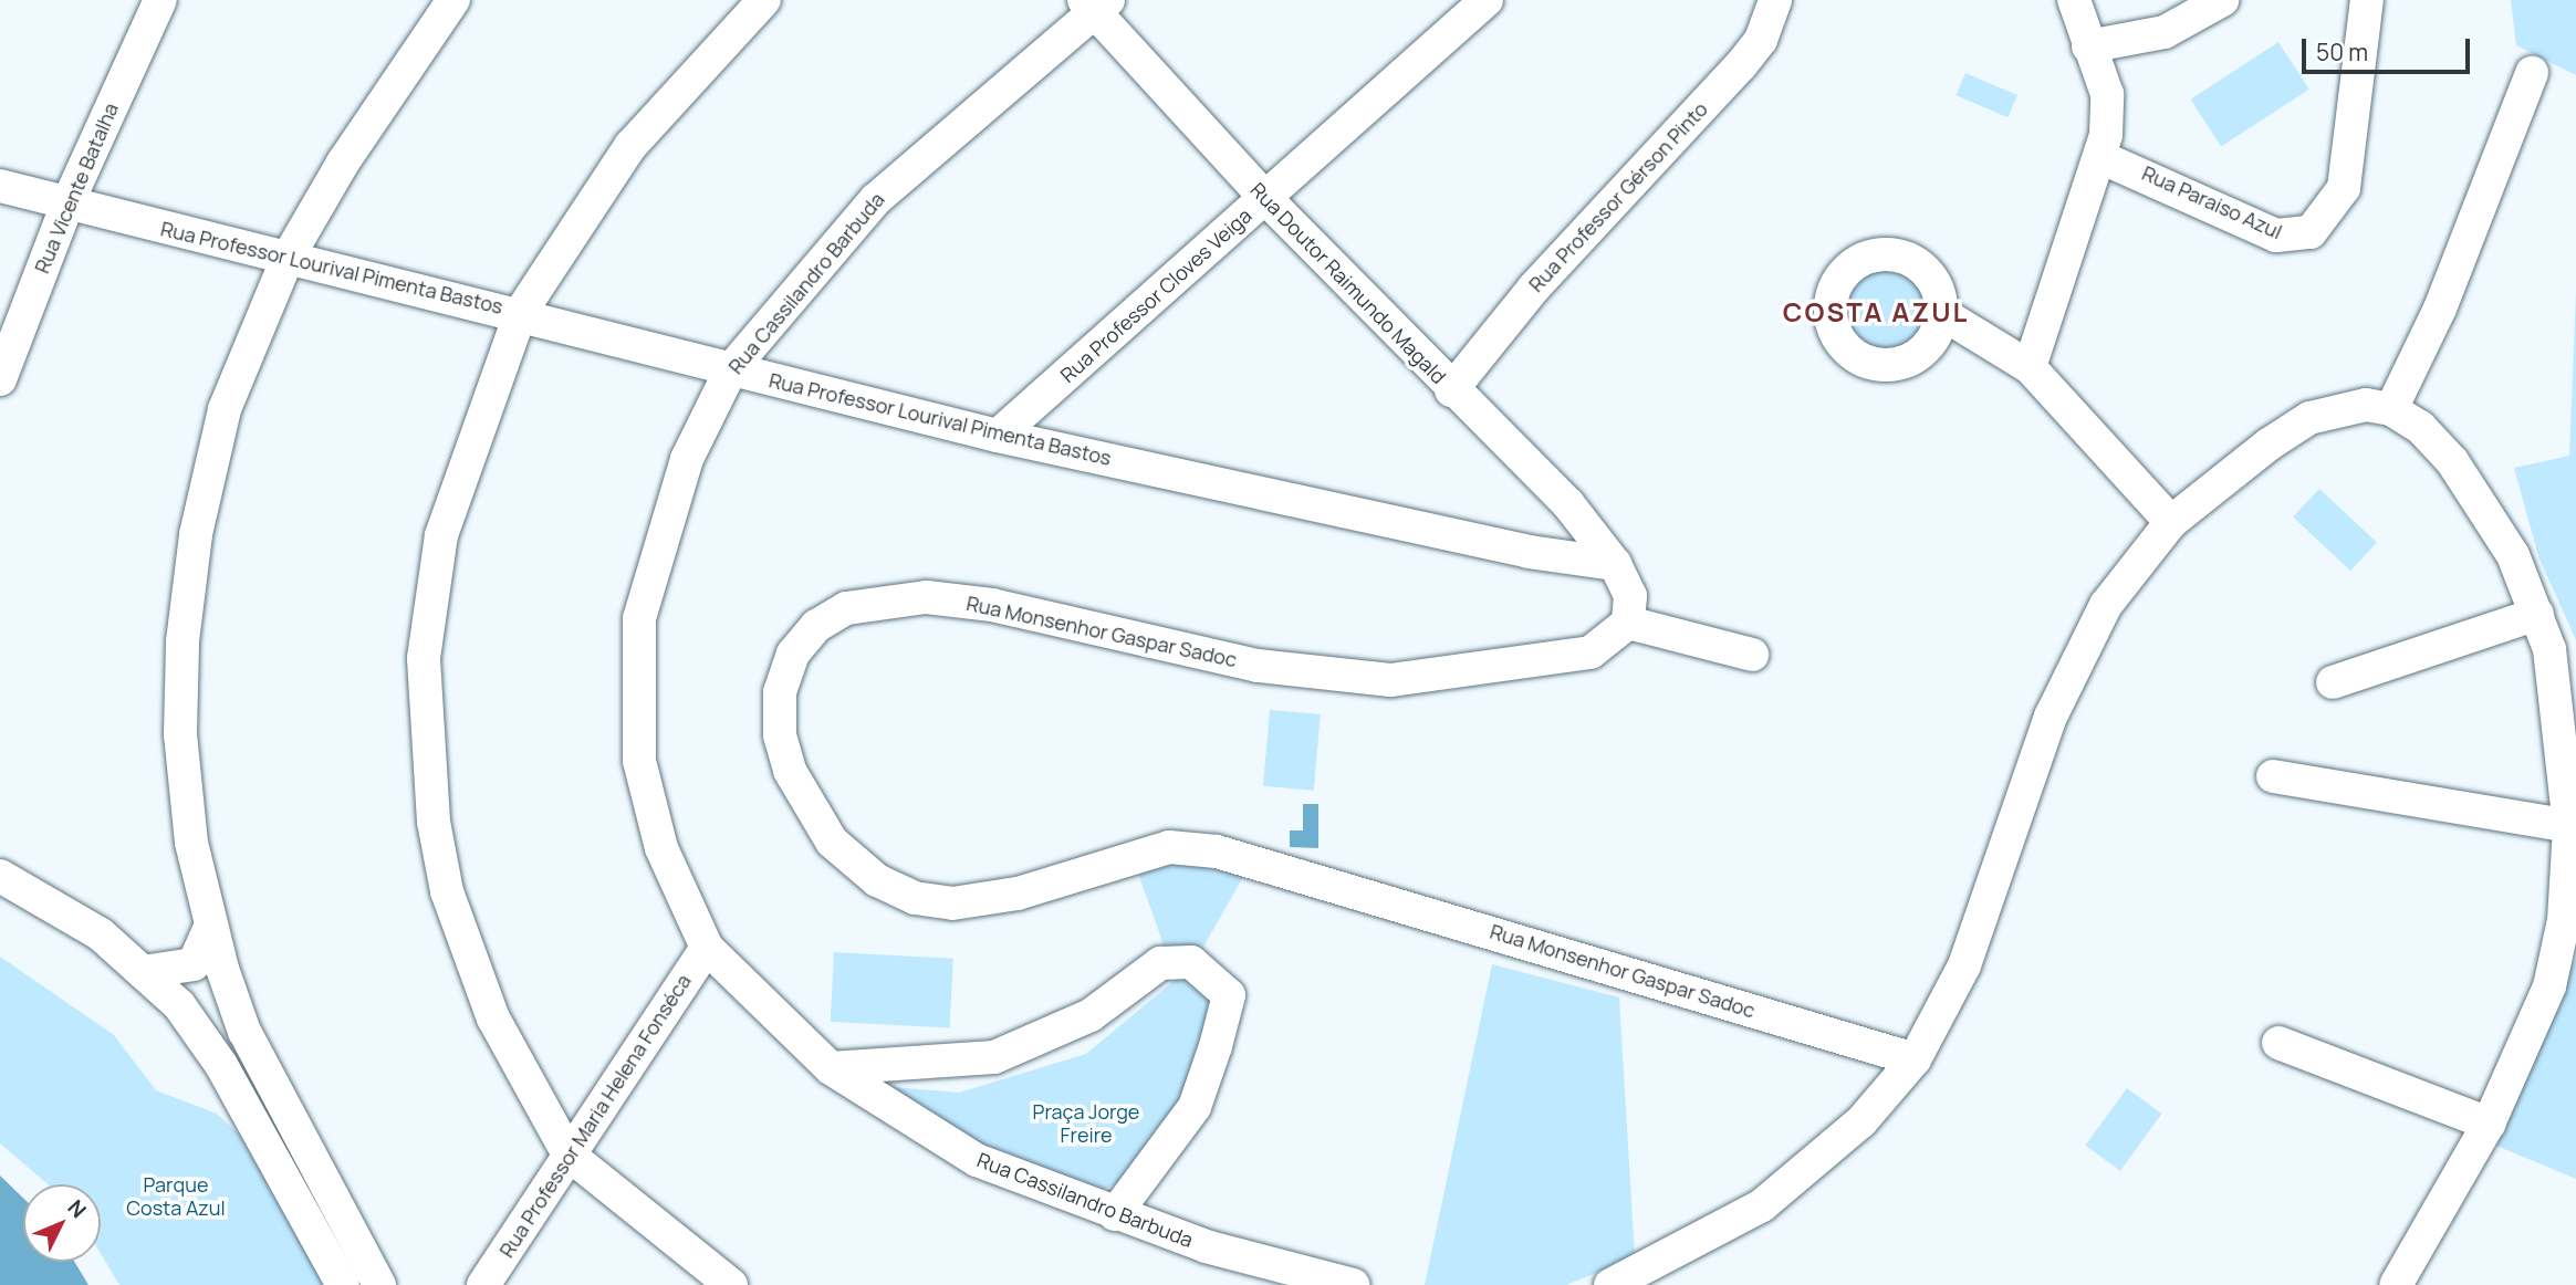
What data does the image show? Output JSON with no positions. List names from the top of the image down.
{
  "streets": {
    "street": [
      "Rua Vicente Batalha",
      "Rua Professor Gérson Pinto",
      "Rua Paraiso Azul",
      "Rua Professor Lourival Pimenta Bastos",
      "Rua Cassilandro Barbuda",
      "Rua Doutor Raimundo Magald",
      "Rua Professor Cloves Veiga",
      "Rua Monsenhor Gaspar Sadoc",
      "Rua Professor Maria Helena Fonséca"
    ]
  },
  "crossings": [
    ["Rua Vicente Batalha", "Rua Professor Lourival Pimenta Bastos"],
    ["Rua Professor Gérson Pinto", "Rua Doutor Raimundo Magald"],
    ["Rua Professor Lourival Pimenta Bastos", "Rua Cassilandro Barbuda"],
    ["Rua Professor Lourival Pimenta Bastos", "Rua Doutor Raimundo Magald"],
    ["Rua Professor Lourival Pimenta Bastos", "Rua Professor Cloves Veiga"],
    ["Rua Cassilandro Barbuda", "Rua Doutor Raimundo Magald"],
    ["Rua Cassilandro Barbuda", "Rua Professor Maria Helena Fonséca"],
    ["Rua Doutor Raimundo Magald", "Rua Professor Cloves Veiga"]
  ],
  "districts": ["COSTA AZUL"],
  "parks": ["Praça Jorge Freire", "Parque Costa Azul"],
  "scale_bar": "50 m",
  "north": "top right"
}
